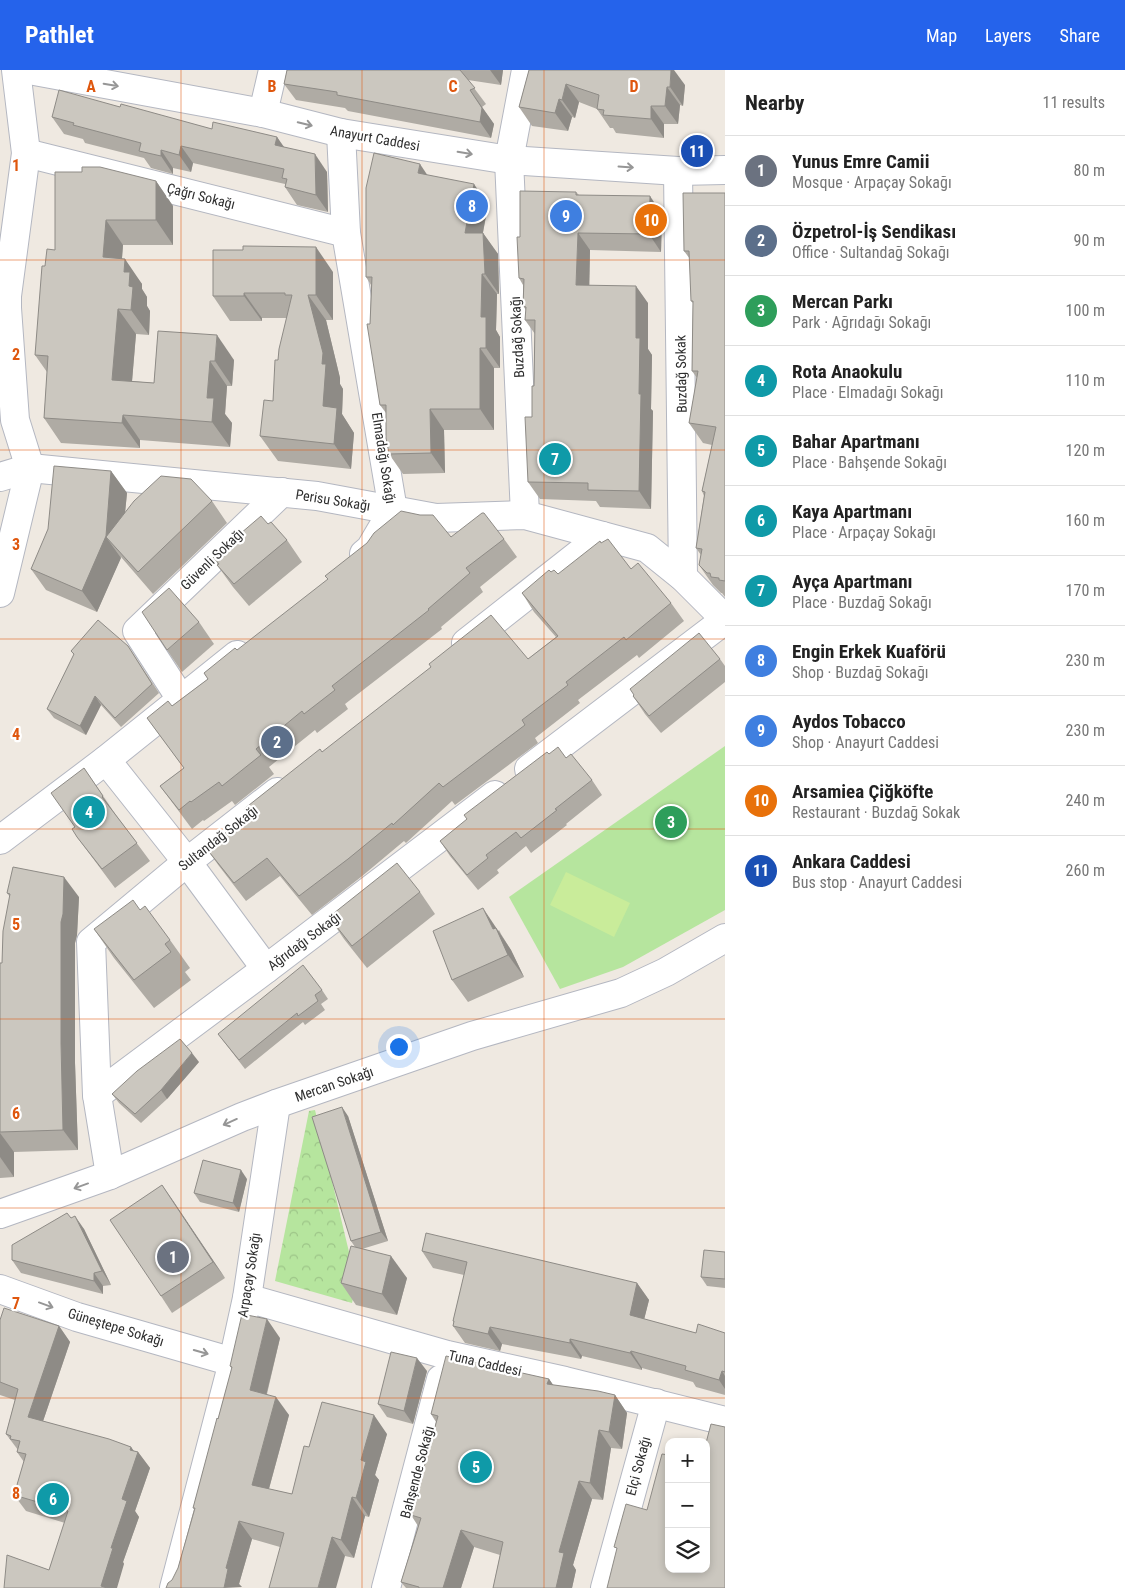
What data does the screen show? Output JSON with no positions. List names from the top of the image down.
{
  "streets": {
    "street": [
      "Anayurt Caddesi",
      "Çağrı Sokağı",
      "Buzdağ Sokağı",
      "Buzdağ Sokak",
      "Elmadağı Sokağı",
      "Perisu Sokağı",
      "Güvenli Sokağı",
      "Sultandağ Sokağı",
      "Ağrıdağı Sokağı",
      "Mercan Sokağı",
      "Arpaçay Sokağı",
      "Güneştepe Sokağı",
      "Tuna Caddesi",
      "Elçi Sokağı",
      "Bahşende Sokağı"
    ]
  },
  "crossings": [
    ["Anayurt Caddesi", "Buzdağ Sokağı"],
    ["Anayurt Caddesi", "Buzdağ Sokak"],
    ["Anayurt Caddesi", "Elmadağı Sokağı"],
    ["Çağrı Sokağı", "Elmadağı Sokağı"],
    ["Buzdağ Sokağı", "Perisu Sokağı"],
    ["Buzdağ Sokak", "Perisu Sokağı"],
    ["Elmadağı Sokağı", "Perisu Sokağı"],
    ["Perisu Sokağı", "Güvenli Sokağı"],
    ["Perisu Sokağı", "Ağrıdağı Sokağı"],
    ["Sultandağ Sokağı", "Ağrıdağı Sokağı"],
    ["Sultandağ Sokağı", "Mercan Sokağı"],
    ["Mercan Sokağı", "Arpaçay Sokağı"],
    ["Arpaçay Sokağı", "Güneştepe Sokağı"],
    ["Arpaçay Sokağı", "Tuna Caddesi"],
    ["Tuna Caddesi", "Elçi Sokağı"],
    ["Tuna Caddesi", "Bahşende Sokağı"]
  ],
  "one_way": ["Anayurt Caddesi", "Mercan Sokağı", "Güneştepe Sokağı"],
  "page": {
    "header": "Pathlet",
    "nav": ["Map", "Layers", "Share"],
    "heading": ["Nearby", "11 results"],
    "pins": [
      "11",
      "8",
      "9",
      "10",
      "7",
      "2",
      "4",
      "3",
      "1",
      "5",
      "6"
    ],
    "list": [
      {
        "mark": "1",
        "name": "Yunus Emre Camii",
        "note": "Mosque · Arpaçay Sokağı",
        "value": "80 m"
      },
      {
        "mark": "2",
        "name": "Özpetrol-İş Sendikası",
        "note": "Office · Sultandağ Sokağı",
        "value": "90 m"
      },
      {
        "mark": "3",
        "name": "Mercan Parkı",
        "note": "Park · Ağrıdağı Sokağı",
        "value": "100 m"
      },
      {
        "mark": "4",
        "name": "Rota Anaokulu",
        "note": "Place · Elmadağı Sokağı",
        "value": "110 m"
      },
      {
        "mark": "5",
        "name": "Bahar Apartmanı",
        "note": "Place · Bahşende Sokağı",
        "value": "120 m"
      },
      {
        "mark": "6",
        "name": "Kaya Apartmanı",
        "note": "Place · Arpaçay Sokağı",
        "value": "160 m"
      },
      {
        "mark": "7",
        "name": "Ayça Apartmanı",
        "note": "Place · Buzdağ Sokağı",
        "value": "170 m"
      },
      {
        "mark": "8",
        "name": "Engin Erkek Kuaförü",
        "note": "Shop · Buzdağ Sokağı",
        "value": "230 m"
      },
      {
        "mark": "9",
        "name": "Aydos Tobacco",
        "note": "Shop · Anayurt Caddesi",
        "value": "230 m"
      },
      {
        "mark": "10",
        "name": "Arsamiea Çiğköfte",
        "note": "Restaurant · Buzdağ Sokak",
        "value": "240 m"
      },
      {
        "mark": "11",
        "name": "Ankara Caddesi",
        "note": "Bus stop · Anayurt Caddesi",
        "value": "260 m"
      }
    ],
    "map_buttons": ["+", "−"]
  },
  "grid": {
    "columns": [
      "A",
      "B",
      "C",
      "D"
    ],
    "rows": [
      "1",
      "2",
      "3",
      "4",
      "5",
      "6",
      "7",
      "8"
    ]
  }
}
